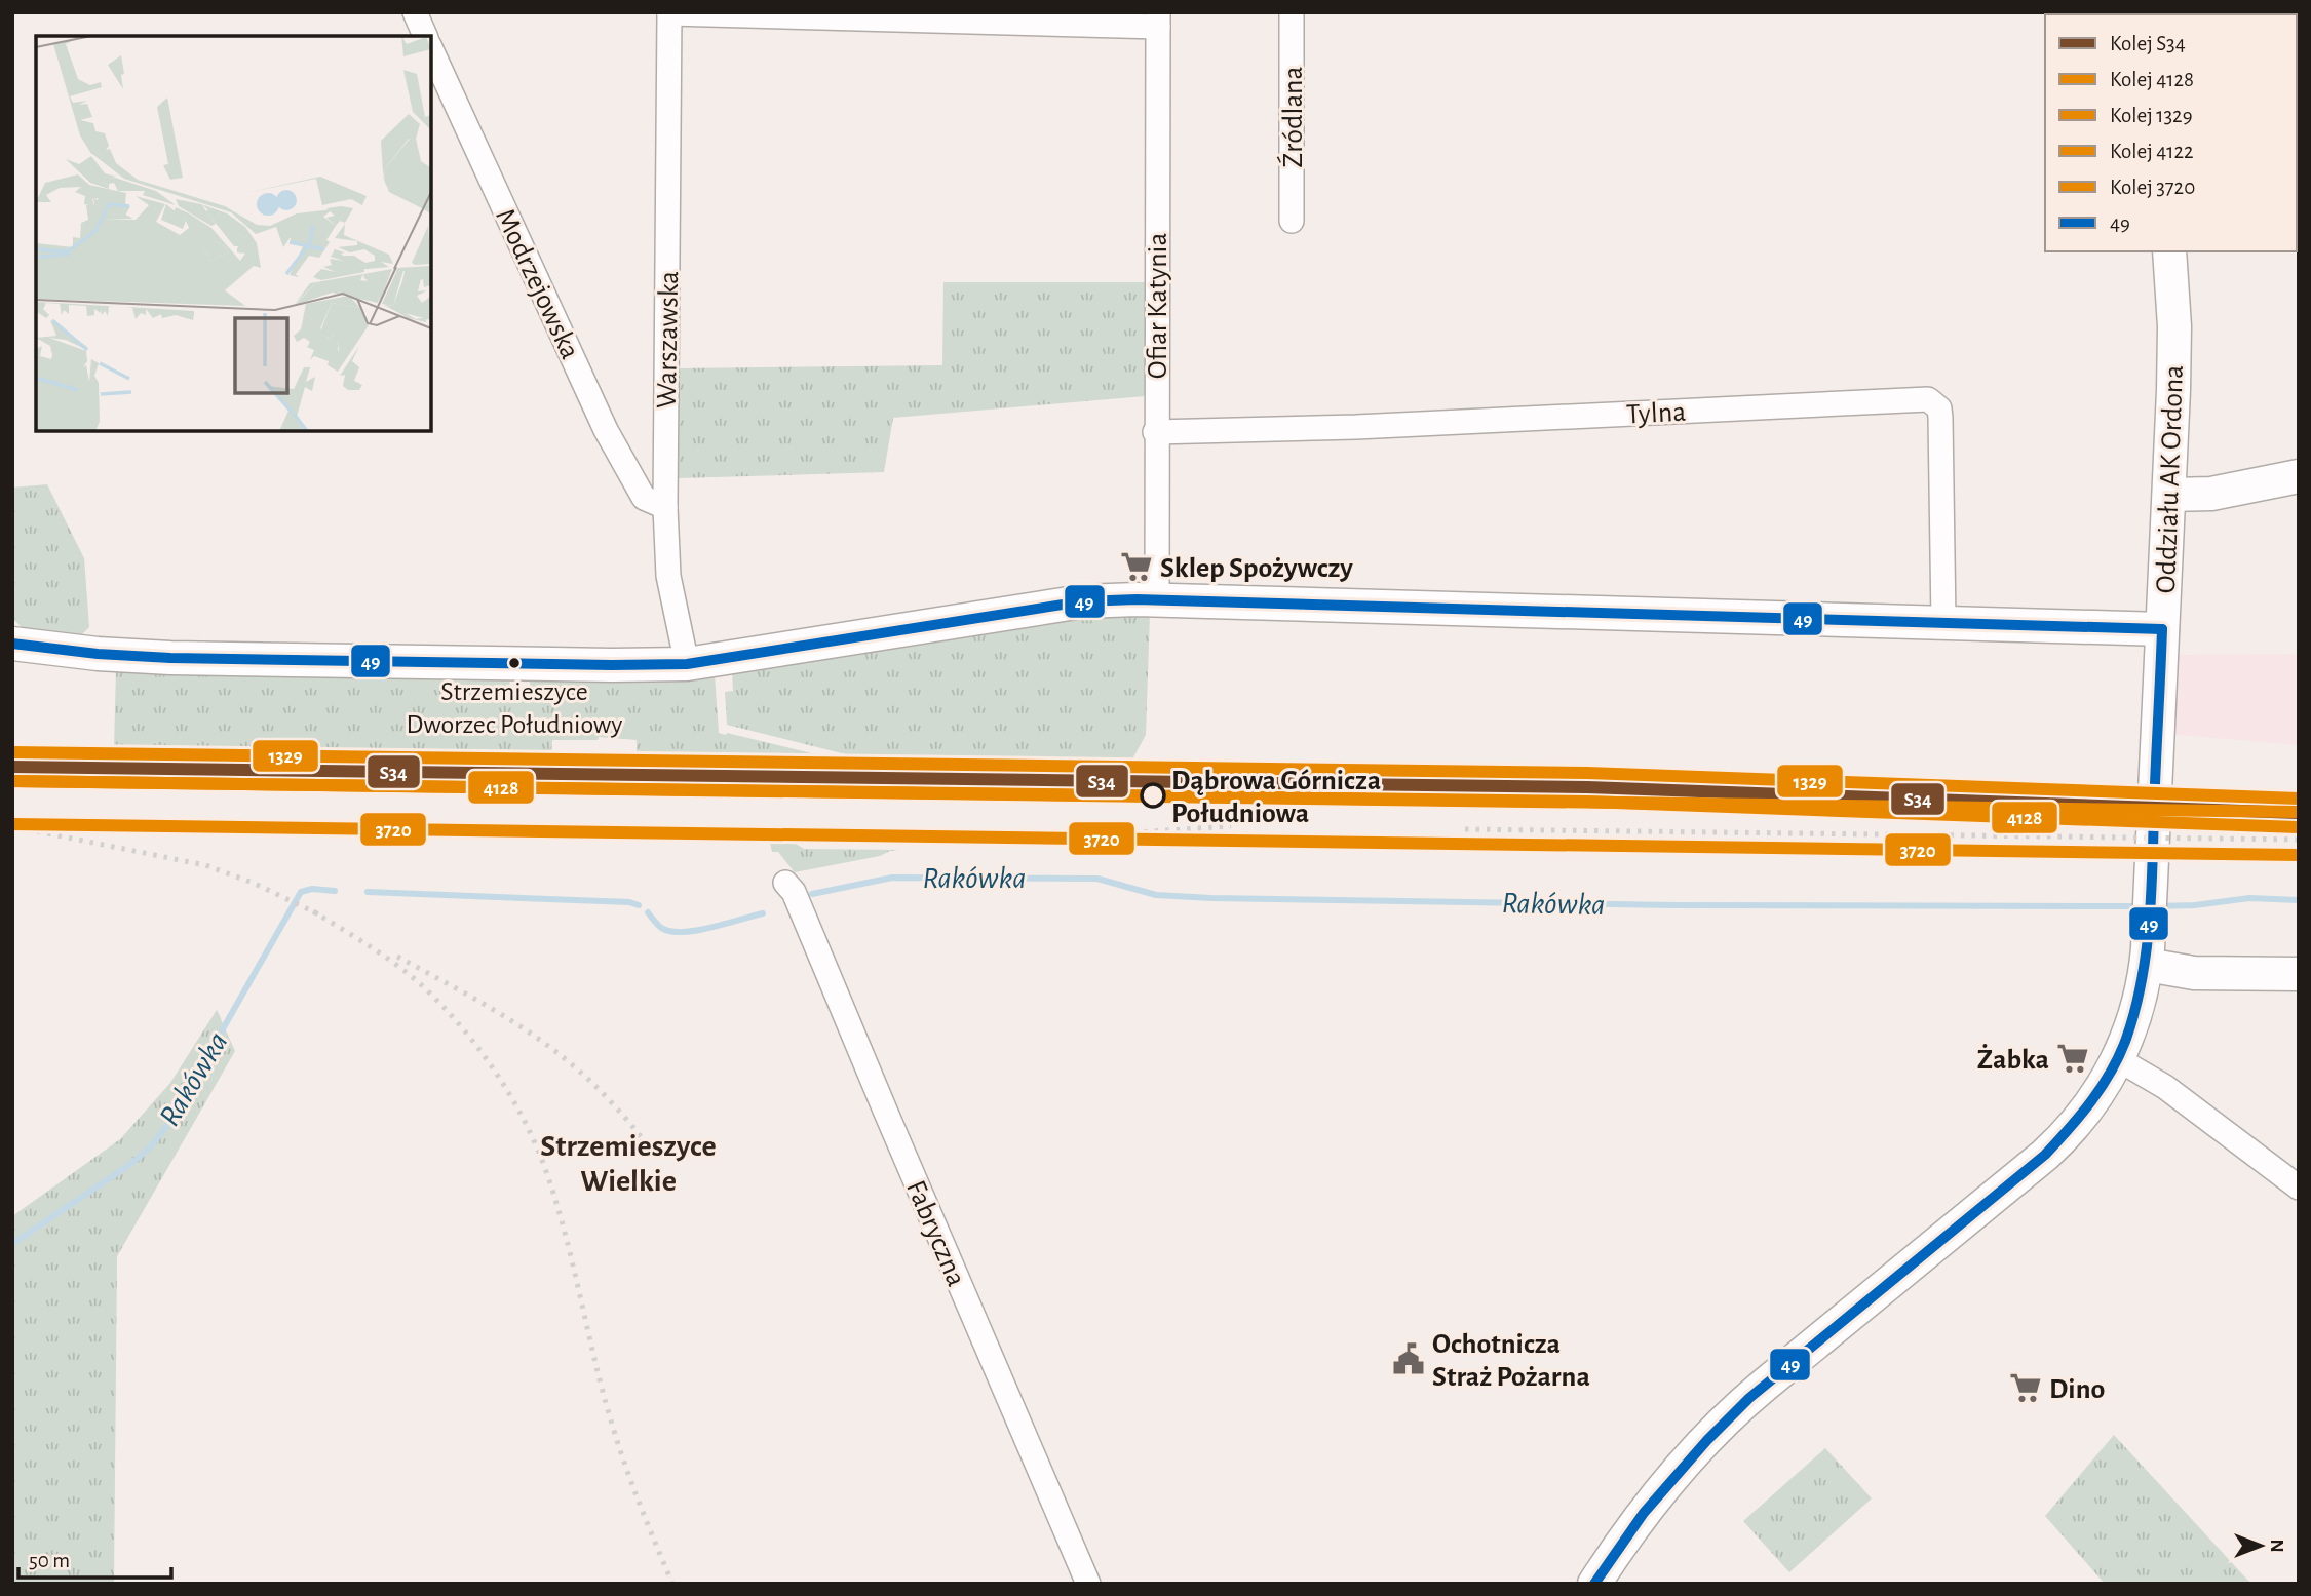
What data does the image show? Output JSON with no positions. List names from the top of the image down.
{
  "streets": {
    "street": [
      "Źródlana",
      "Modrzejowska",
      "Ofiar Katynia",
      "Warszawska",
      "Tylna",
      "Oddziału AK Ordona",
      "Fabryczna"
    ]
  },
  "crossings": [
    ["Modrzejowska", "Warszawska"],
    ["Ofiar Katynia", "Tylna"]
  ],
  "districts": ["Strzemieszyce Wielkie"],
  "water": ["Rakówka"],
  "places": {
    "supermarket": ["Sklep Spożywczy", "Żabka", "Dino"],
    "other": ["Strzemieszyce Dworzec Południowy", "Dąbrowa Górnicza Południowa"],
    "public building": ["Ochotnicza Straż Pożarna"]
  },
  "lines": [
    "transit line 49",
    "rail line 1329",
    "rail line S34",
    "rail line 4128",
    "rail line 4122",
    "rail line 3720"
  ],
  "legend": [
    "Kolej S34",
    "Kolej 4128",
    "Kolej 1329",
    "Kolej 4122",
    "Kolej 3720",
    "49"
  ],
  "scale_bar": "50 m",
  "north": "right"
}
